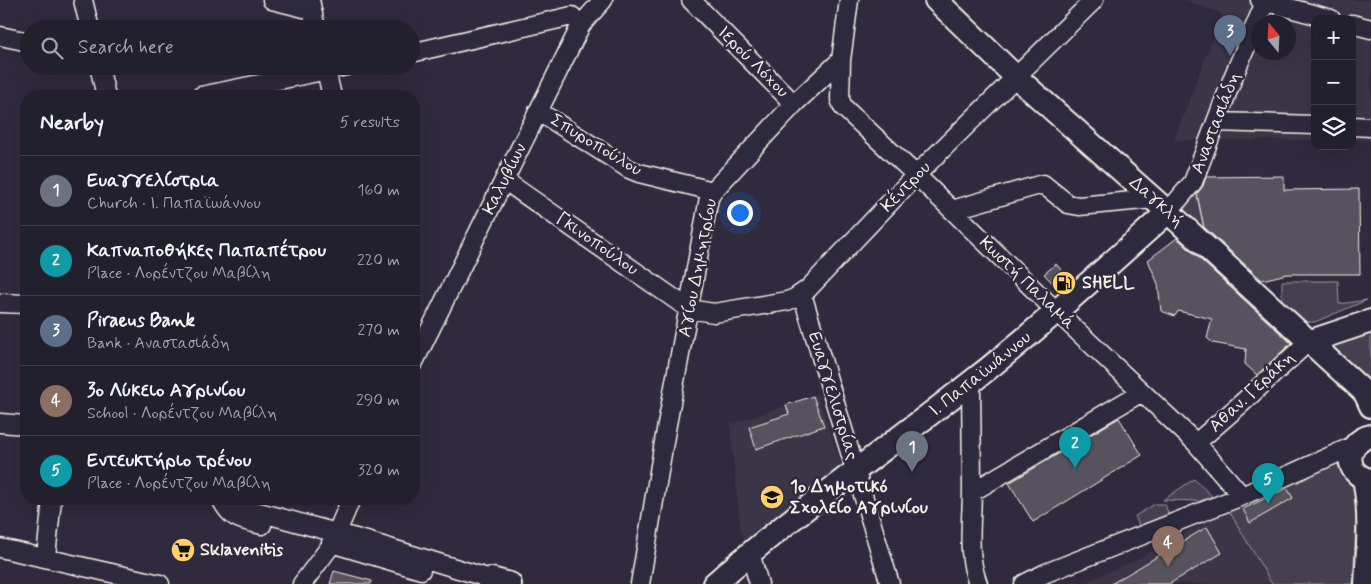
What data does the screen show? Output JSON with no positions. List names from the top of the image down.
{
  "streets": {
    "main road": ["Δαγκλή", "Ι. Παπαϊωάννου"],
    "street": [
      "Ιερού Λόχου",
      "Αναστασιάδη",
      "Σπυροπούλου",
      "Καλυβίων",
      "Κέντρου",
      "Γκινοπούλου",
      "Αγίου Δημητρίου",
      "Κωστή Παλαμά",
      "Αθαν. Γεράκη",
      "Ευαγγελιστρίας"
    ]
  },
  "crossings": [
    ["Ιερού Λόχου", "Αγίου Δημητρίου"],
    ["Αναστασιάδη", "Δαγκλή"],
    ["Αναστασιάδη", "Ι. Παπαϊωάννου"],
    ["Σπυροπούλου", "Καλυβίων"],
    ["Σπυροπούλου", "Αγίου Δημητρίου"],
    ["Καλυβίων", "Γκινοπούλου"],
    ["Κέντρου", "Δαγκλή"],
    ["Κέντρου", "Γκινοπούλου"],
    ["Κέντρου", "Αγίου Δημητρίου"],
    ["Κέντρου", "Κωστή Παλαμά"],
    ["Κέντρου", "Ευαγγελιστρίας"],
    ["Δαγκλή", "Ι. Παπαϊωάννου"],
    ["Δαγκλή", "Αθαν. Γεράκη"],
    ["Γκινοπούλου", "Αγίου Δημητρίου"],
    ["Αγίου Δημητρίου", "Κωστή Παλαμά"],
    ["Κωστή Παλαμά", "Ι. Παπαϊωάννου"],
    ["Κωστή Παλαμά", "Αθαν. Γεράκη"],
    ["Ι. Παπαϊωάννου", "Ευαγγελιστρίας"]
  ],
  "places": {
    "fuel station": ["SHELL"],
    "school or university": ["1ο Δημοτικό Σχολείο Αγρινίου"],
    "supermarket": ["Sklavenitis"]
  },
  "north": "top",
  "page": {
    "map_buttons": ["+", "−"],
    "pins": [
      "3",
      "2",
      "1",
      "5",
      "4"
    ],
    "search": "Search here",
    "heading": ["Nearby", "5 results"],
    "list": [
      {
        "mark": "1",
        "name": "Ευαγγελίστρια",
        "note": "Church · Ι. Παπαϊωάννου",
        "value": "160 m"
      },
      {
        "mark": "2",
        "name": "Καπναποθήκες Παπαπέτρου",
        "note": "Place · Λορέντζου Μαβίλη",
        "value": "220 m"
      },
      {
        "mark": "3",
        "name": "Piraeus Bank",
        "note": "Bank · Αναστασιάδη",
        "value": "270 m"
      },
      {
        "mark": "4",
        "name": "3ο Λύκειο Αγρινίου",
        "note": "School · Λορέντζου Μαβίλη",
        "value": "290 m"
      },
      {
        "mark": "5",
        "name": "Εντευκτήριο τρένου",
        "note": "Place · Λορέντζου Μαβίλη",
        "value": "320 m"
      }
    ]
  }
}
